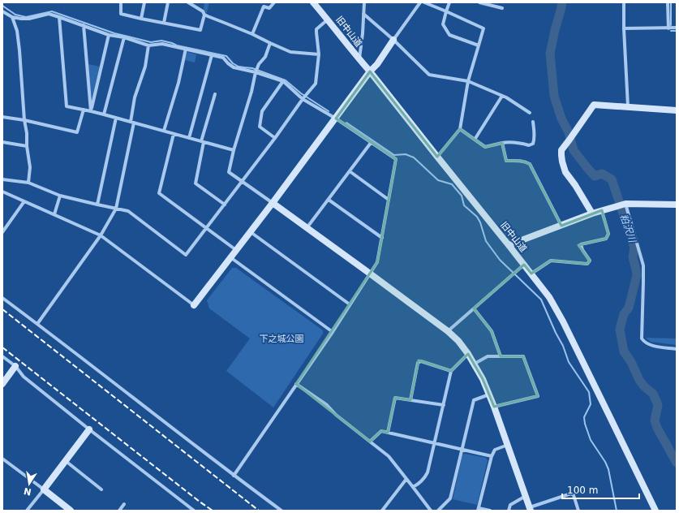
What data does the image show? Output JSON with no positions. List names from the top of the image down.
{
  "streets": {
    "street": ["旧中山道"]
  },
  "water": ["粕沢川"],
  "parks": ["下之城公園"],
  "scale_bar": "100 m",
  "north": "bottom"
}
